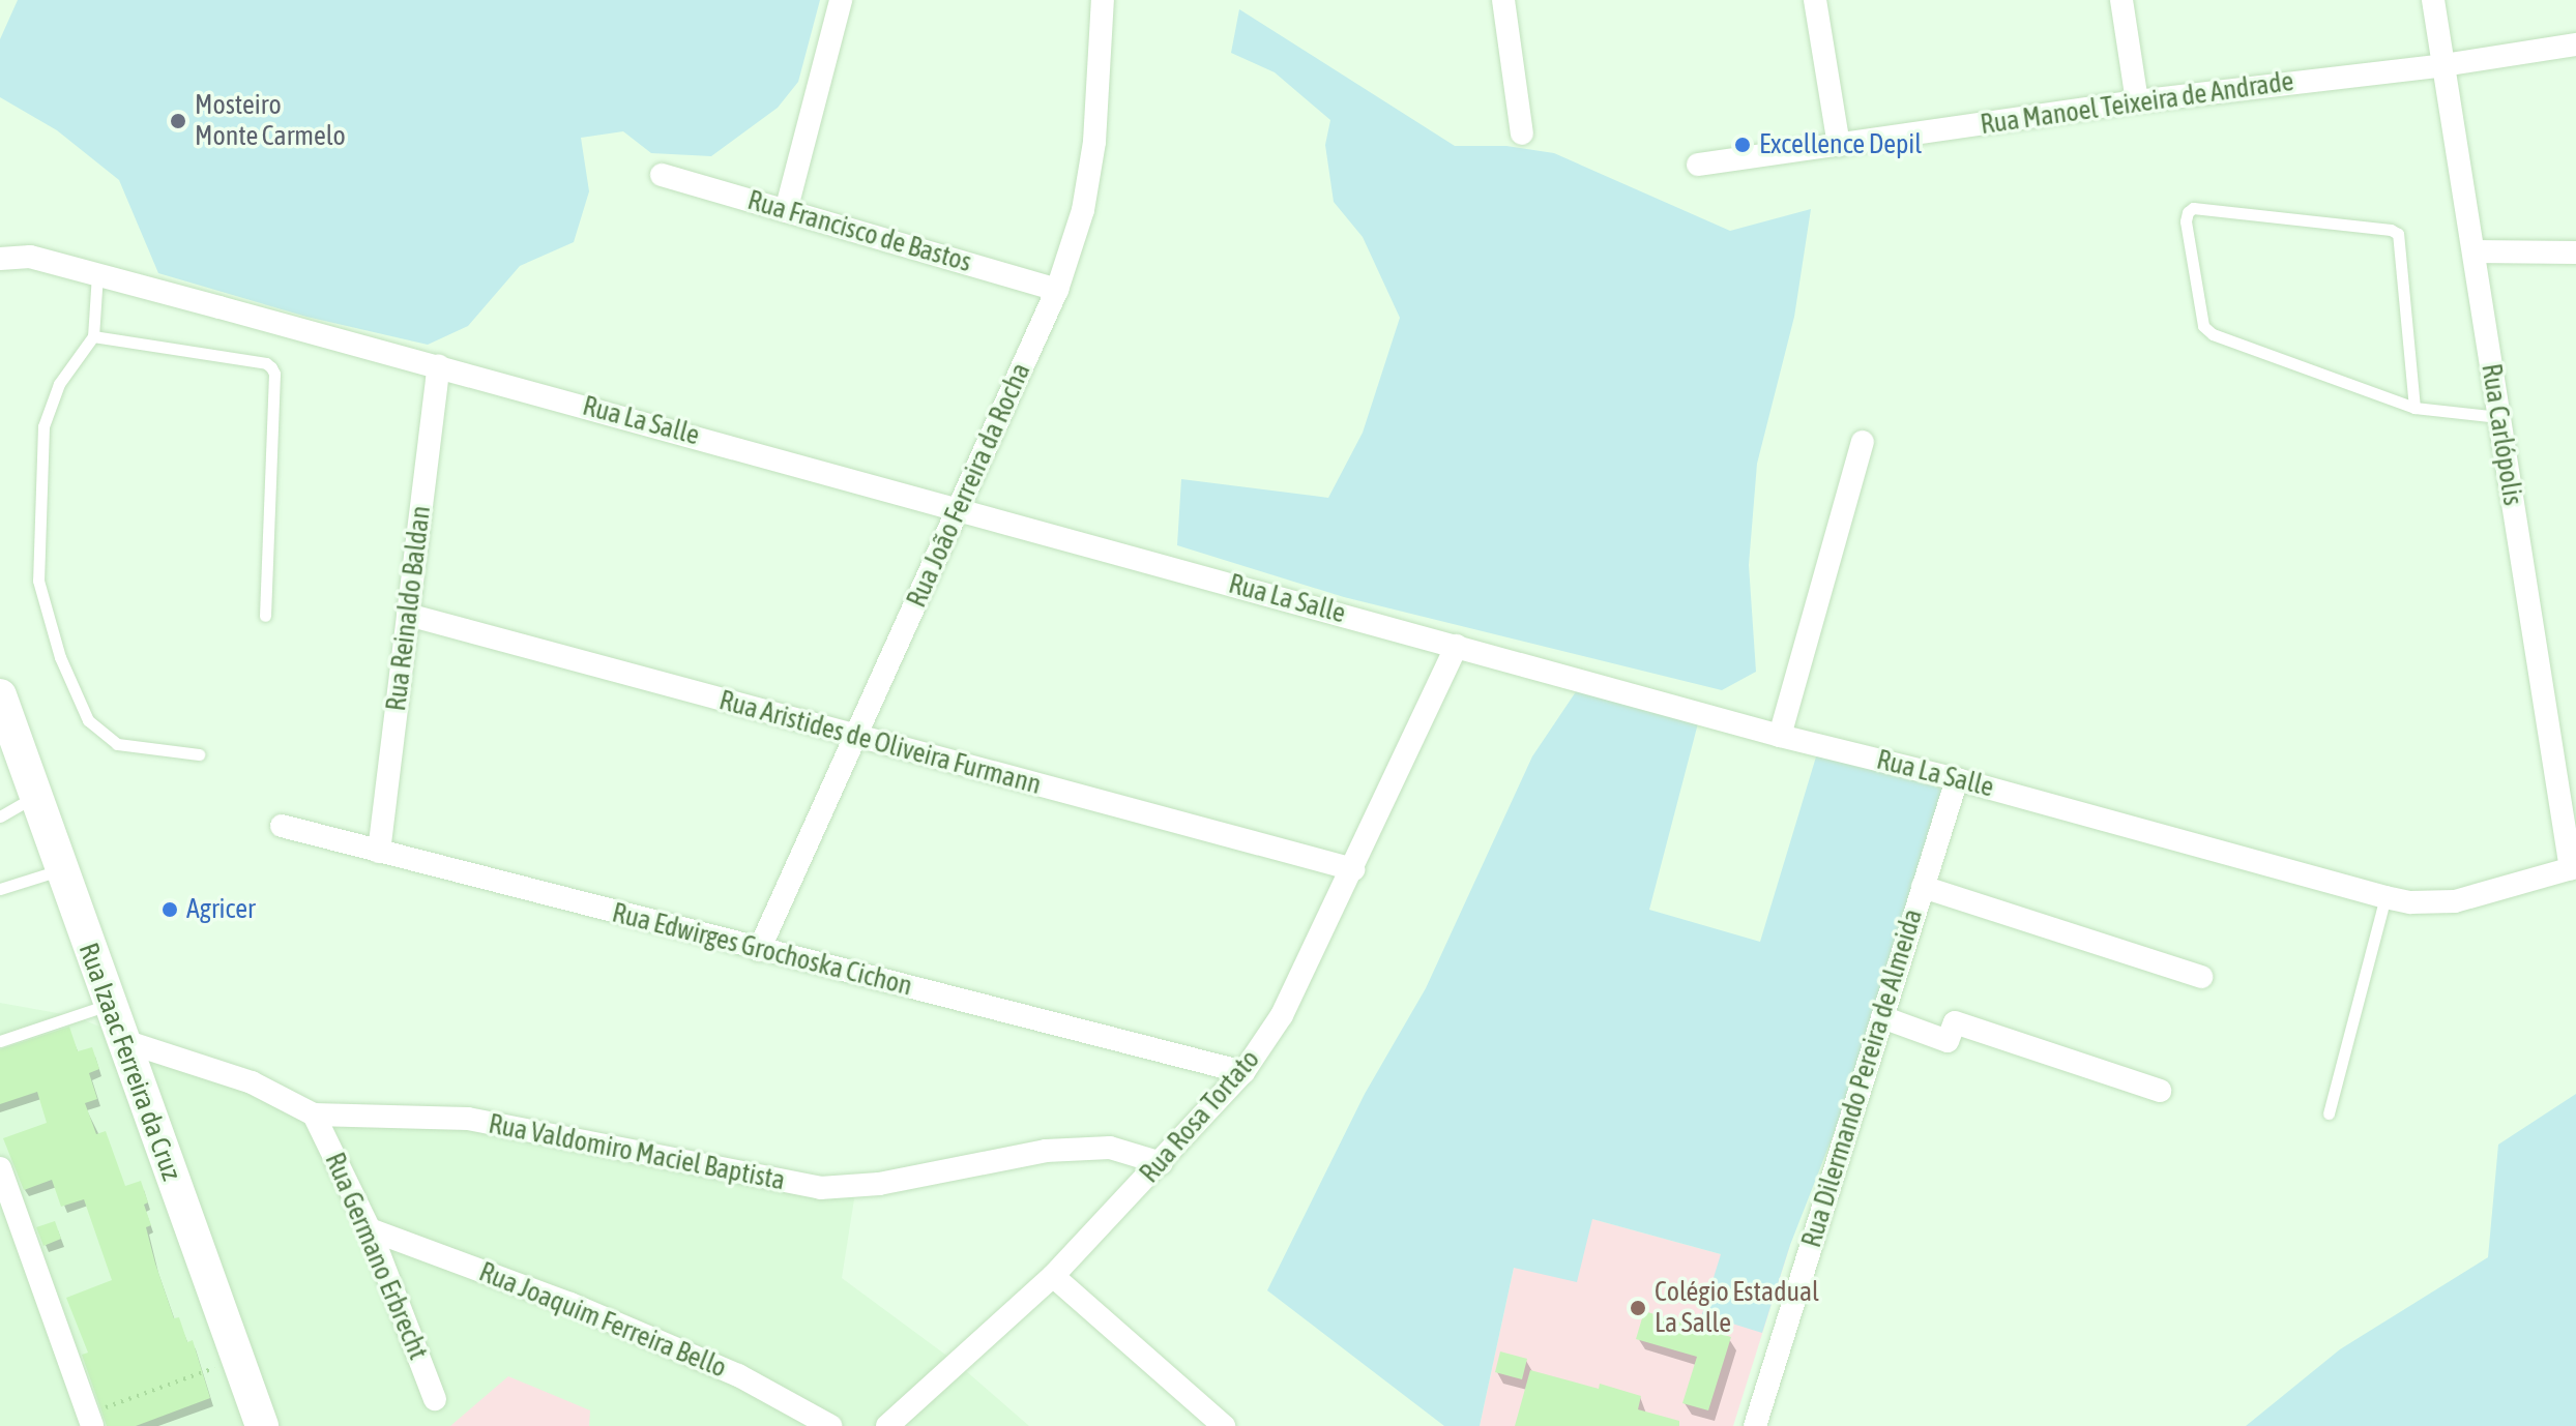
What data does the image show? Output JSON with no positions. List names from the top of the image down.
{
  "streets": {
    "main road": ["Rua Izaac Ferreira da Cruz"],
    "street": [
      "Rua Manoel Teixeira de Andrade",
      "Rua Francisco de Bastos",
      "Rua La Salle",
      "Rua Carlópolis",
      "Rua João Ferreira da Rocha",
      "Rua Reinaldo Baldan",
      "Rua Aristides de Oliveira Furmann",
      "Rua Edwirges Grochoska Cichon",
      "Rua Dilermando Pereira de Almeida",
      "Rua Rosa Tortato",
      "Rua Valdomiro Maciel Baptista",
      "Rua Germano Erbrecht",
      "Rua Joaquim Ferreira Bello"
    ]
  },
  "crossings": [
    ["Rua Manoel Teixeira de Andrade", "Rua Carlópolis"],
    ["Rua Francisco de Bastos", "Rua João Ferreira da Rocha"],
    ["Rua La Salle", "Rua Carlópolis"],
    ["Rua La Salle", "Rua João Ferreira da Rocha"],
    ["Rua La Salle", "Rua Reinaldo Baldan"],
    ["Rua La Salle", "Rua Dilermando Pereira de Almeida"],
    ["Rua La Salle", "Rua Rosa Tortato"],
    ["Rua João Ferreira da Rocha", "Rua Aristides de Oliveira Furmann"],
    ["Rua João Ferreira da Rocha", "Rua Edwirges Grochoska Cichon"],
    ["Rua Reinaldo Baldan", "Rua Aristides de Oliveira Furmann"],
    ["Rua Reinaldo Baldan", "Rua Edwirges Grochoska Cichon"],
    ["Rua Aristides de Oliveira Furmann", "Rua Rosa Tortato"],
    ["Rua Edwirges Grochoska Cichon", "Rua Rosa Tortato"],
    ["Rua Izaac Ferreira da Cruz", "Rua Valdomiro Maciel Baptista"],
    ["Rua Rosa Tortato", "Rua Valdomiro Maciel Baptista"],
    ["Rua Valdomiro Maciel Baptista", "Rua Germano Erbrecht"],
    ["Rua Germano Erbrecht", "Rua Joaquim Ferreira Bello"]
  ],
  "places": [
    "Mosteiro Monte Carmelo",
    "Excellence Depil",
    "Agricer",
    "Colégio Estadual La Salle"
  ]
}
